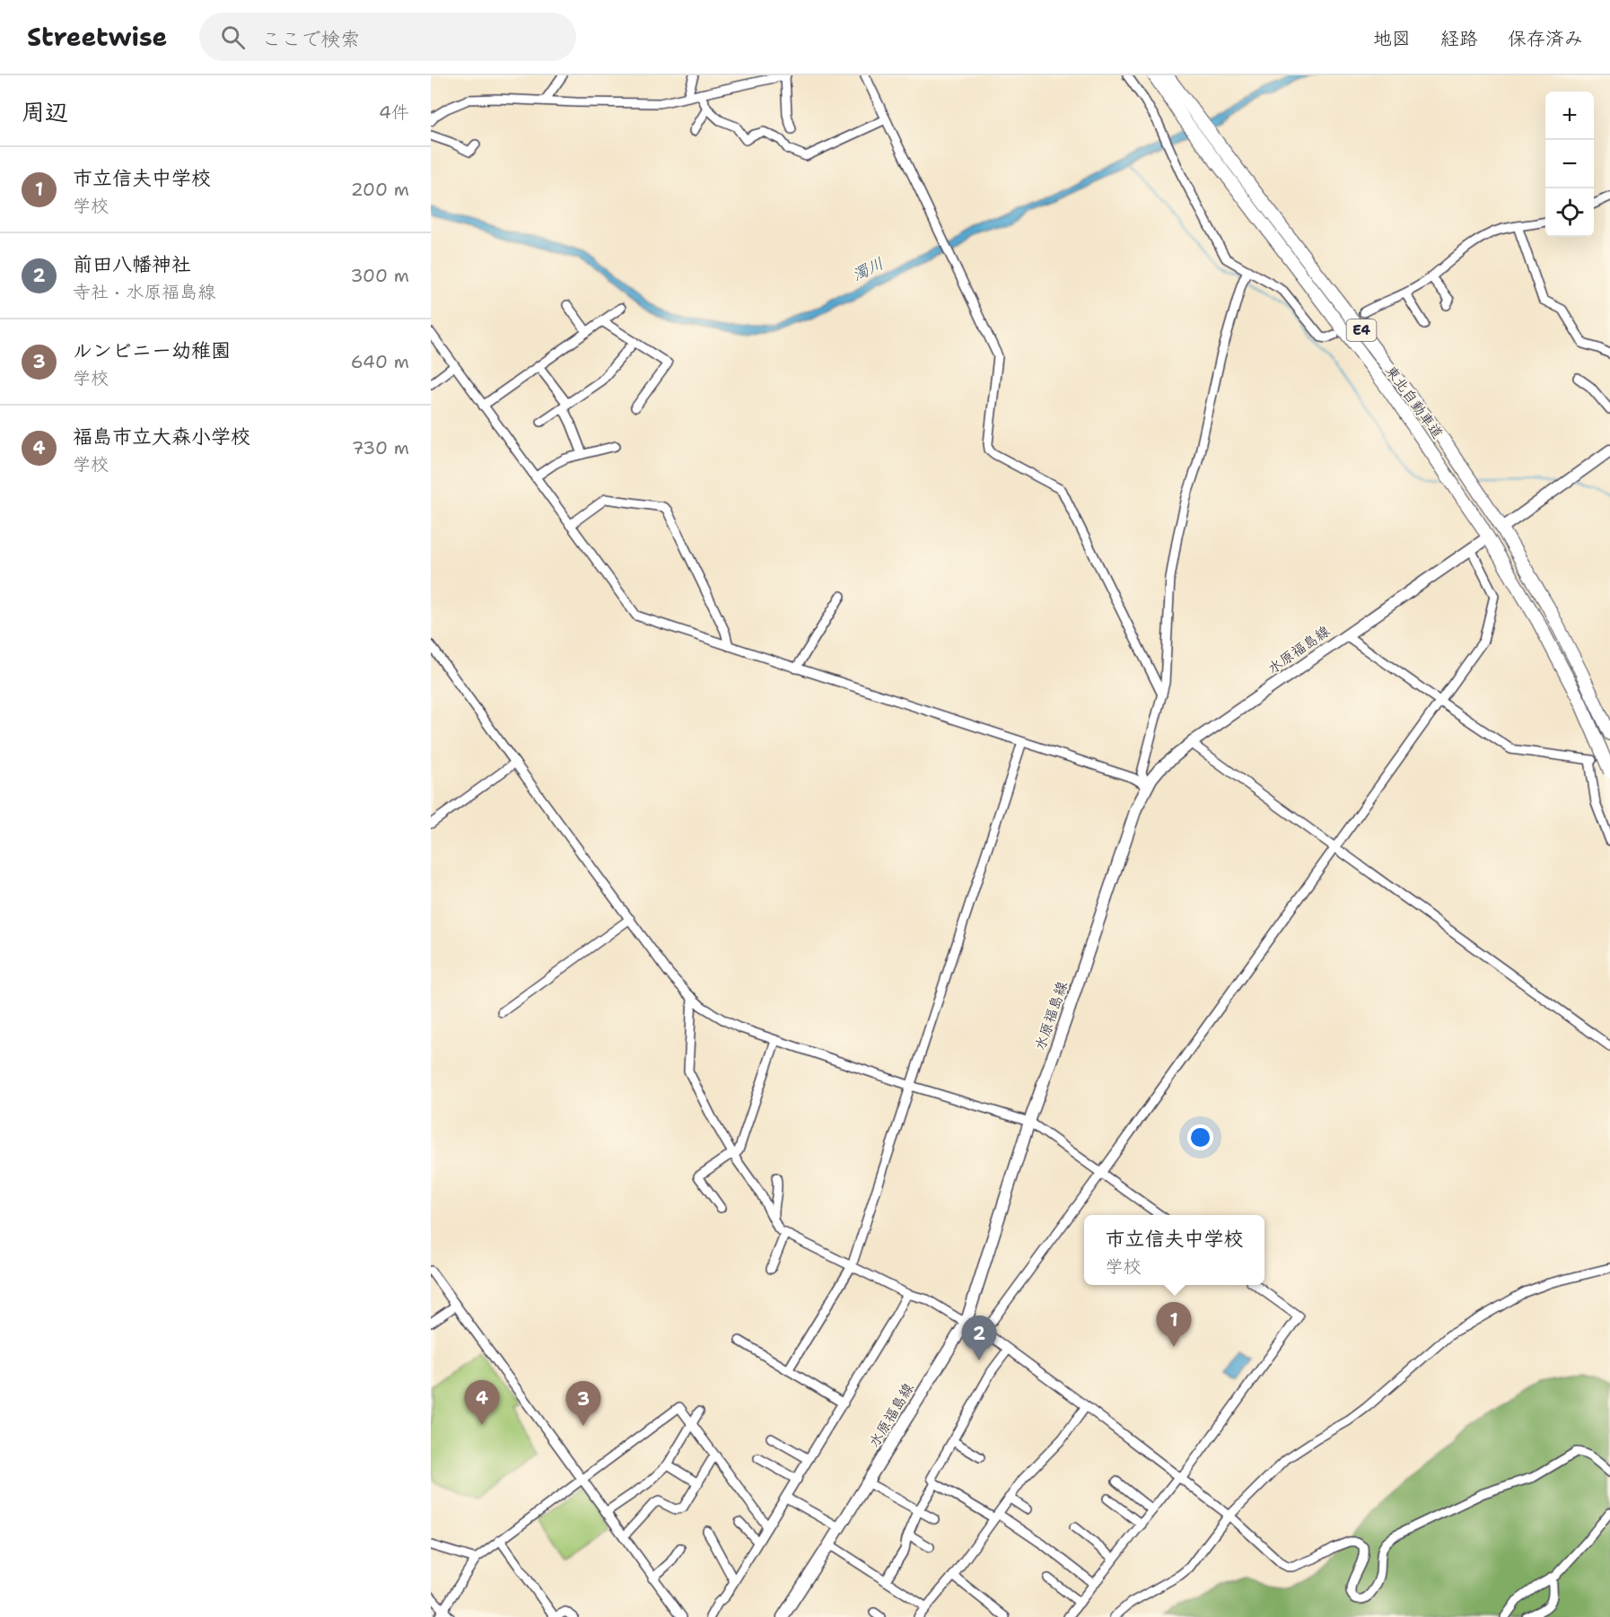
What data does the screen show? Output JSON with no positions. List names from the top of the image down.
{
  "streets": {
    "highway": ["E4", "東北自動車道"],
    "main road": ["水原福島線"]
  },
  "water": ["濁川"],
  "page": {
    "header": "Streetwise",
    "search": "ここで検索",
    "nav": ["地図", "経路", "保存済み"],
    "heading": ["周辺", "4件"],
    "map_buttons": ["+", "−"],
    "list": [
      {
        "mark": "1",
        "name": "市立信夫中学校",
        "note": "学校",
        "value": "200 m"
      },
      {
        "mark": "2",
        "name": "前田八幡神社",
        "note": "寺社 · 水原福島線",
        "value": "300 m"
      },
      {
        "mark": "3",
        "name": "ルンビニー幼稚園",
        "note": "学校",
        "value": "640 m"
      },
      {
        "mark": "4",
        "name": "福島市立大森小学校",
        "note": "学校",
        "value": "730 m"
      }
    ],
    "popup": ["市立信夫中学校", "学校"],
    "pins": [
      "1",
      "2",
      "4",
      "3"
    ]
  }
}
